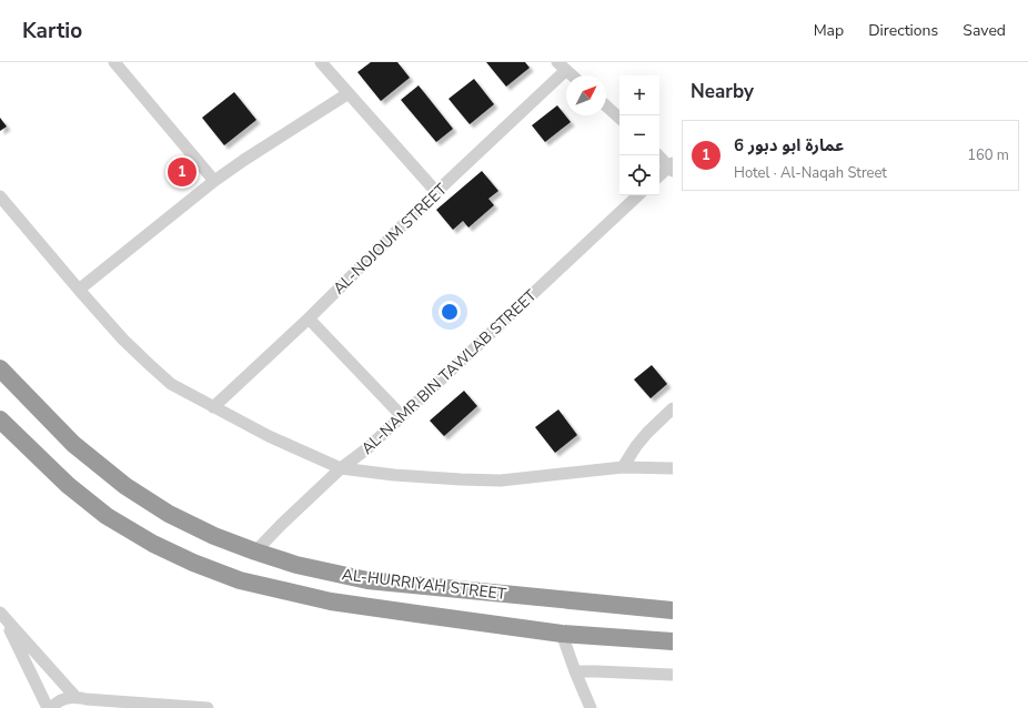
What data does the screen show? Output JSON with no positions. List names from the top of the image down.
{
  "streets": {
    "highway": ["AL-HURRIYAH STREET"],
    "street": ["AL-NOJOUM STREET", "AL-NAMR BIN TAWLAB STREET"]
  },
  "crossings": [
    ["AL-NAMR BIN TAWLAB STREET", "AL-HURRIYAH STREET"]
  ],
  "north": "top right",
  "page": {
    "header": "Kartio",
    "nav": ["Map", "Directions", "Saved"],
    "heading": "Nearby",
    "map_buttons": ["+", "−"],
    "list": [
      {
        "mark": "1",
        "name": "عمارة ابو دبور 6",
        "note": "Hotel · Al-Naqah Street",
        "value": "160 m"
      }
    ],
    "pins": "1"
  }
}
